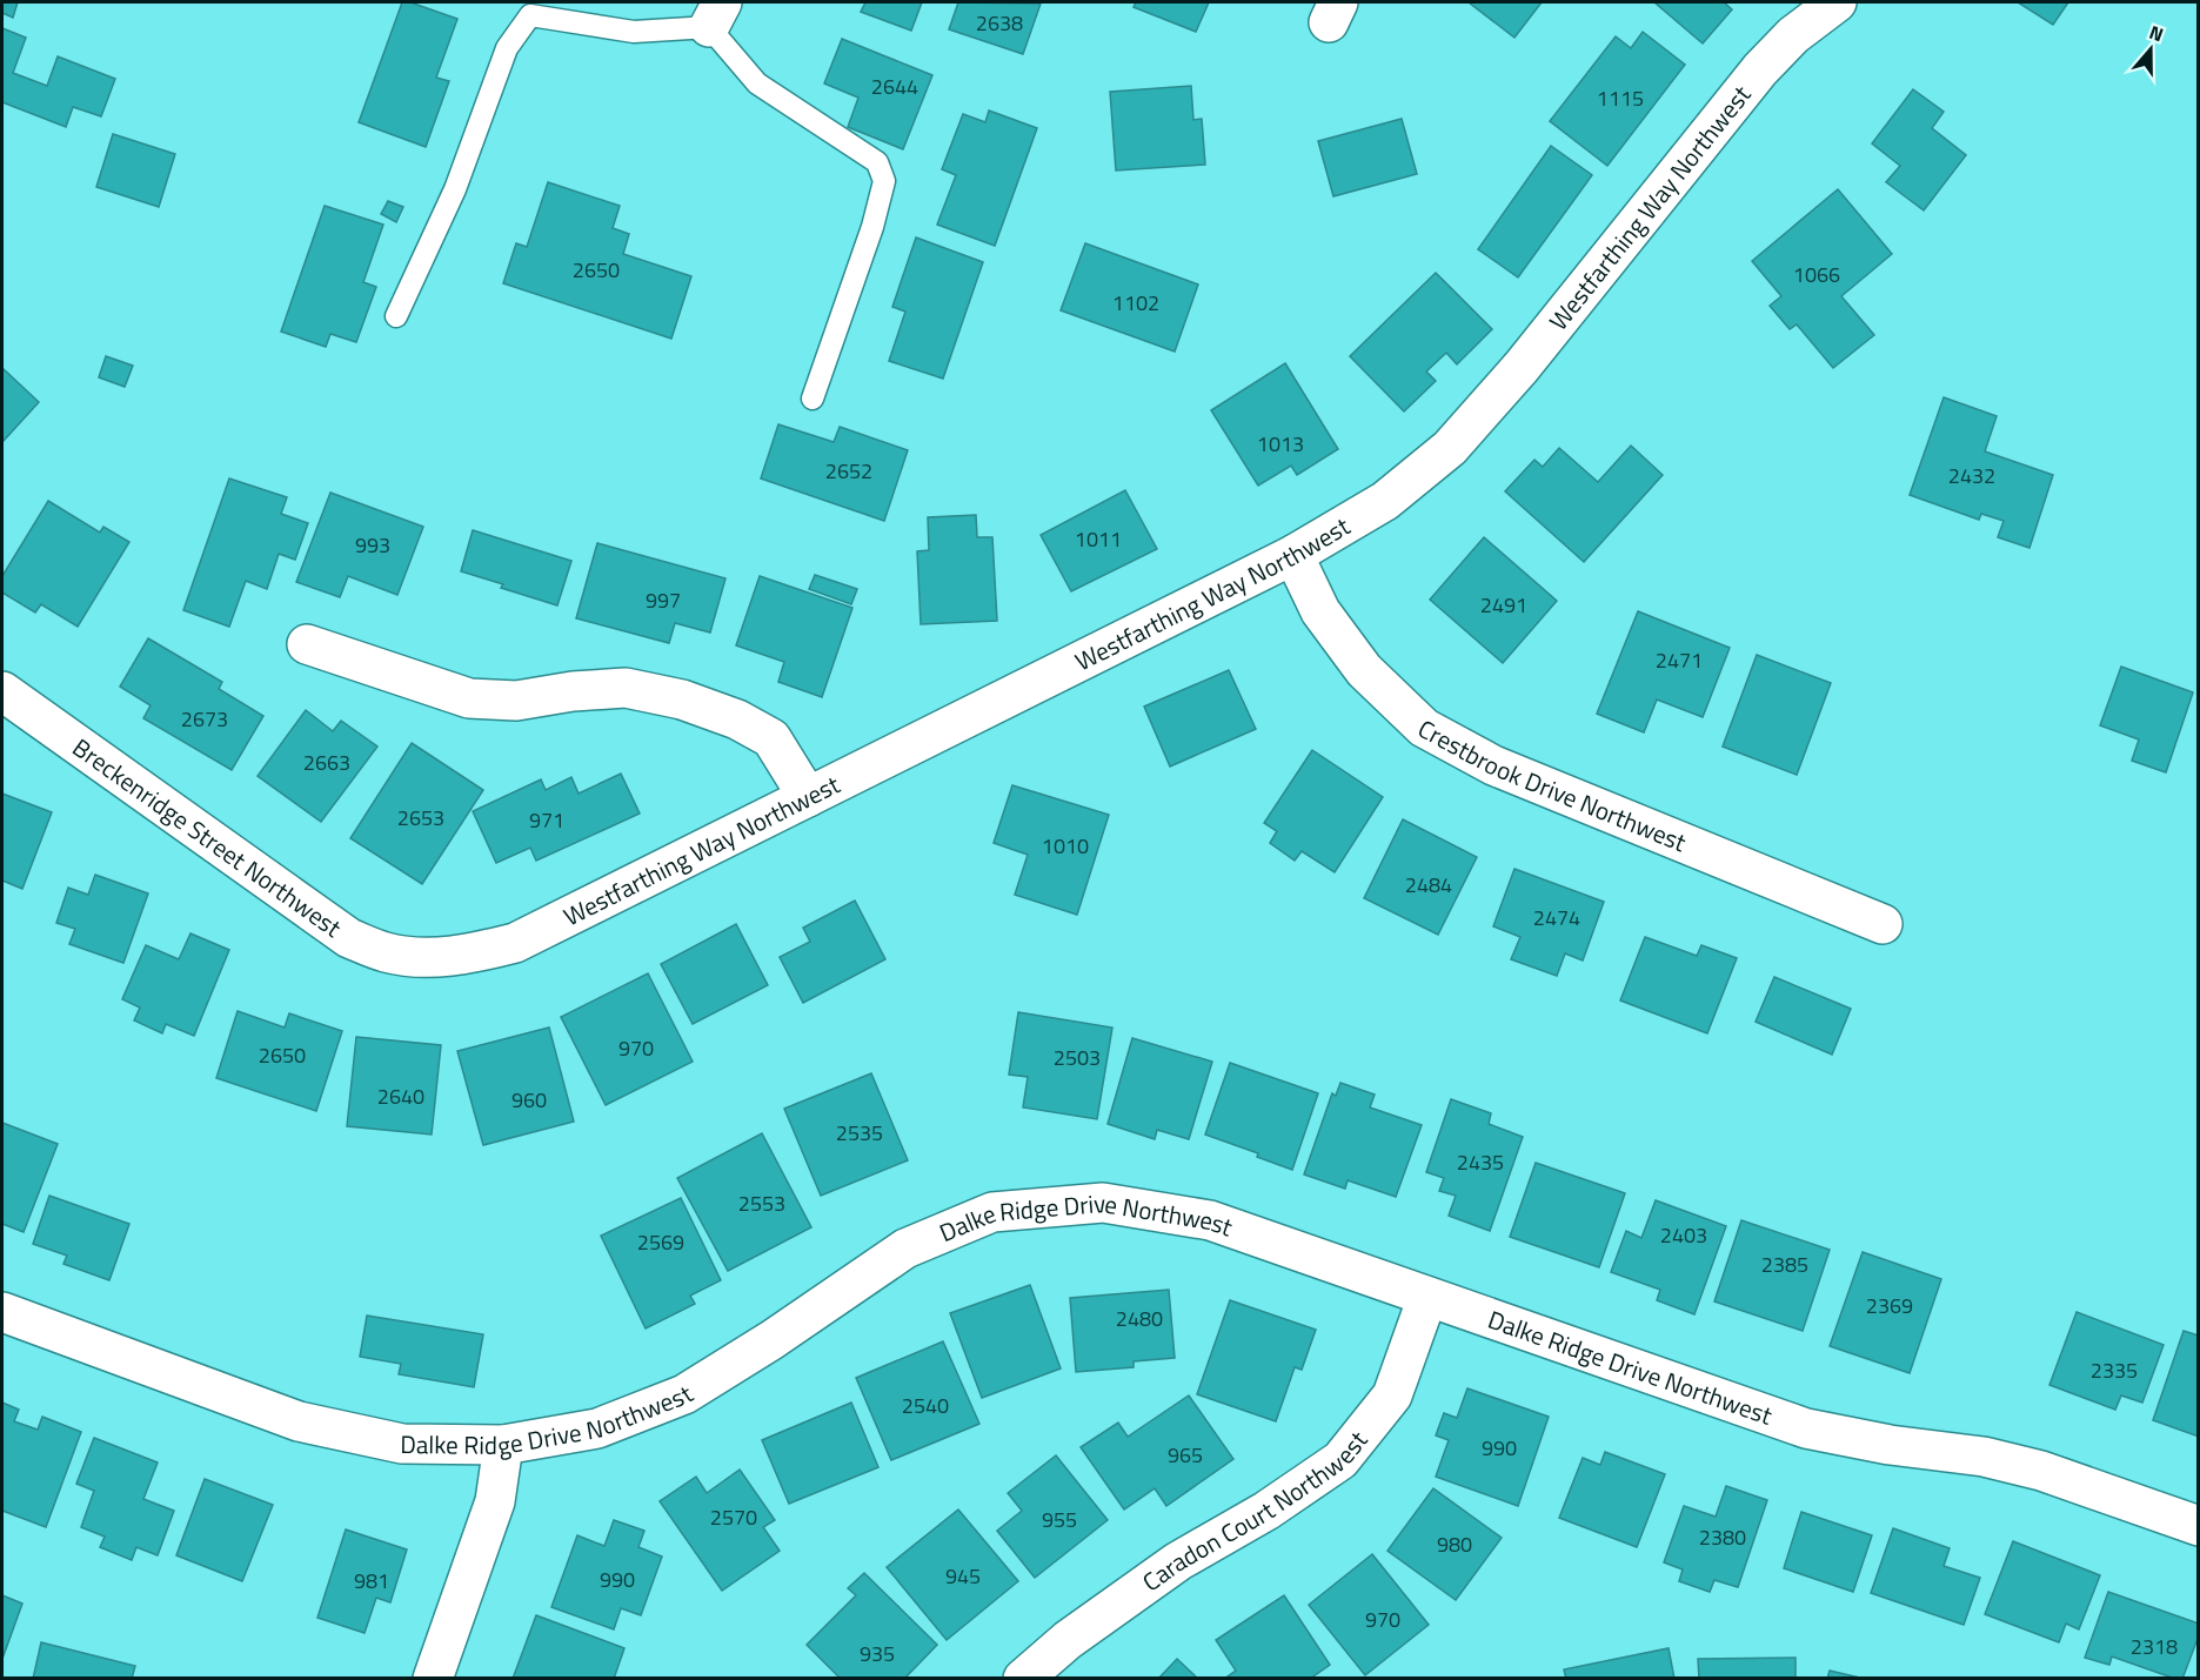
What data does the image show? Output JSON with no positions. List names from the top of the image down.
{
  "streets": {
    "street": [
      "Westfarthing Way Northwest",
      "Crestbrook Drive Northwest",
      "Breckenridge Street Northwest",
      "Dalke Ridge Drive Northwest",
      "Caradon Court Northwest"
    ]
  },
  "crossings": [
    ["Westfarthing Way Northwest", "Crestbrook Drive Northwest"],
    ["Westfarthing Way Northwest", "Breckenridge Street Northwest"],
    ["Dalke Ridge Drive Northwest", "Caradon Court Northwest"]
  ],
  "house_numbers": [
    "2638",
    "2644",
    "1115",
    "2650",
    "1066",
    "1102",
    "1013",
    "2652",
    "2432",
    "1011",
    "993",
    "997",
    "2491",
    "2471",
    "2673",
    "2663",
    "2653",
    "971",
    "1010",
    "2484",
    "2474",
    "970",
    "2650",
    "2503",
    "2640",
    "960",
    "2535",
    "2435",
    "2553",
    "2403",
    "2569",
    "2385",
    "2369",
    "2480",
    "2335",
    "2540",
    "990",
    "965",
    "2570",
    "955",
    "2380",
    "980",
    "945",
    "990",
    "981",
    "970",
    "2318",
    "935"
  ],
  "north": "top"
}
